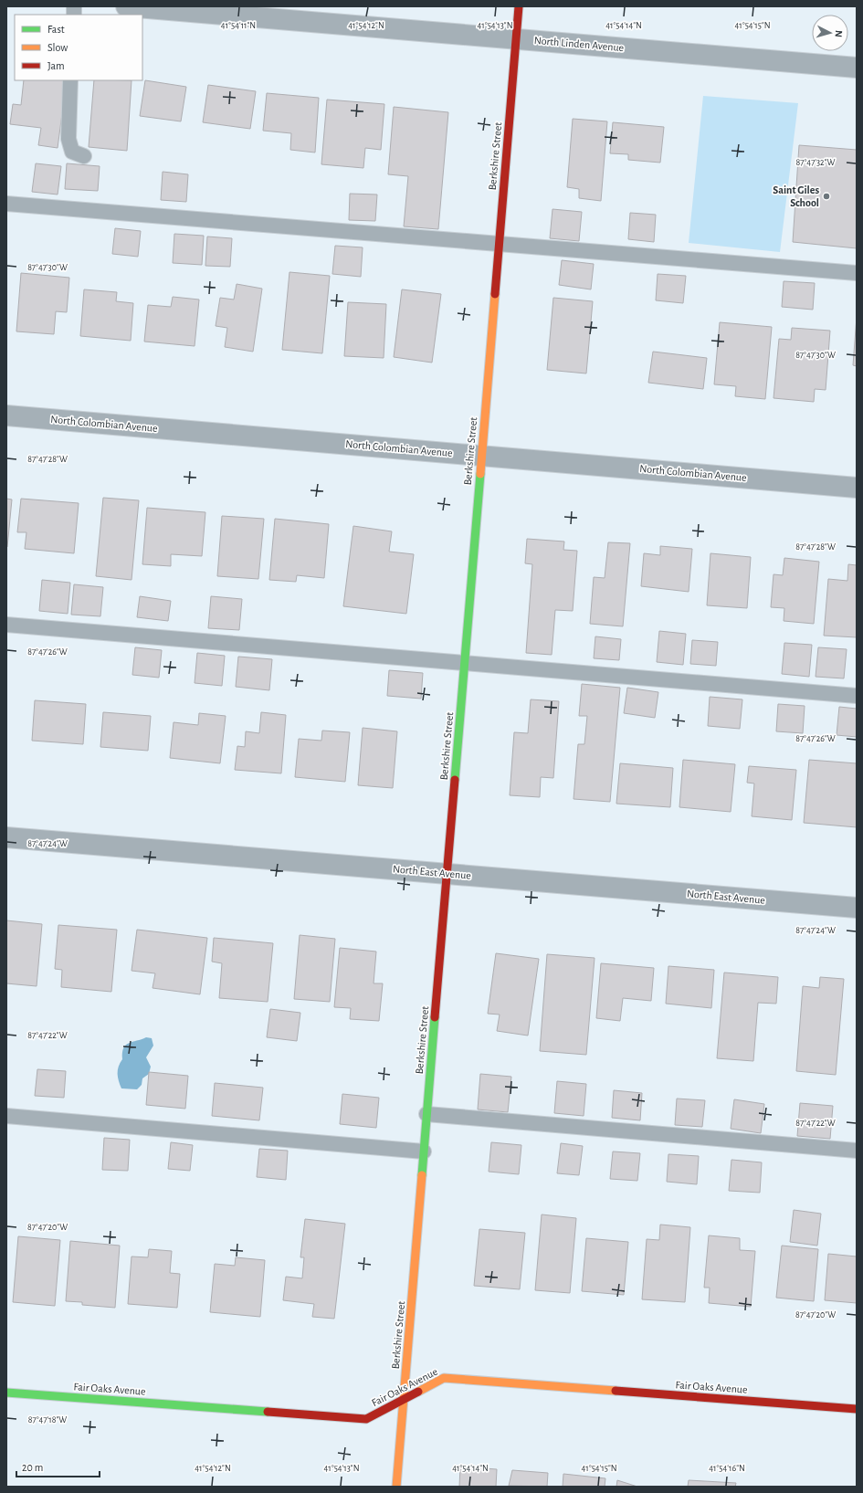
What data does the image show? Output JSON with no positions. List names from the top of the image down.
{
  "streets": {
    "street": [
      "North Linden Avenue",
      "Berkshire Street",
      "North Colombian Avenue",
      "North East Avenue",
      "Fair Oaks Avenue"
    ]
  },
  "crossings": [
    ["North Linden Avenue", "Berkshire Street"],
    ["Berkshire Street", "North Colombian Avenue"],
    ["Berkshire Street", "North East Avenue"],
    ["Berkshire Street", "Fair Oaks Avenue"]
  ],
  "places": ["Saint Giles School"],
  "legend": ["Fast", "Slow", "Jam"],
  "scale_bar": "20 m",
  "north": "right",
  "coordinates": [
    "41°54'11\"N",
    "41°54'12\"N",
    "41°54'13\"N",
    "41°54'14\"N",
    "41°54'15\"N",
    "87°47'32\"W",
    "87°47'30\"W",
    "87°47'28\"W",
    "87°47'26\"W",
    "87°47'24\"W",
    "87°47'22\"W",
    "87°47'20\"W",
    "87°47'18\"W",
    "41°54'16\"N"
  ]
}
